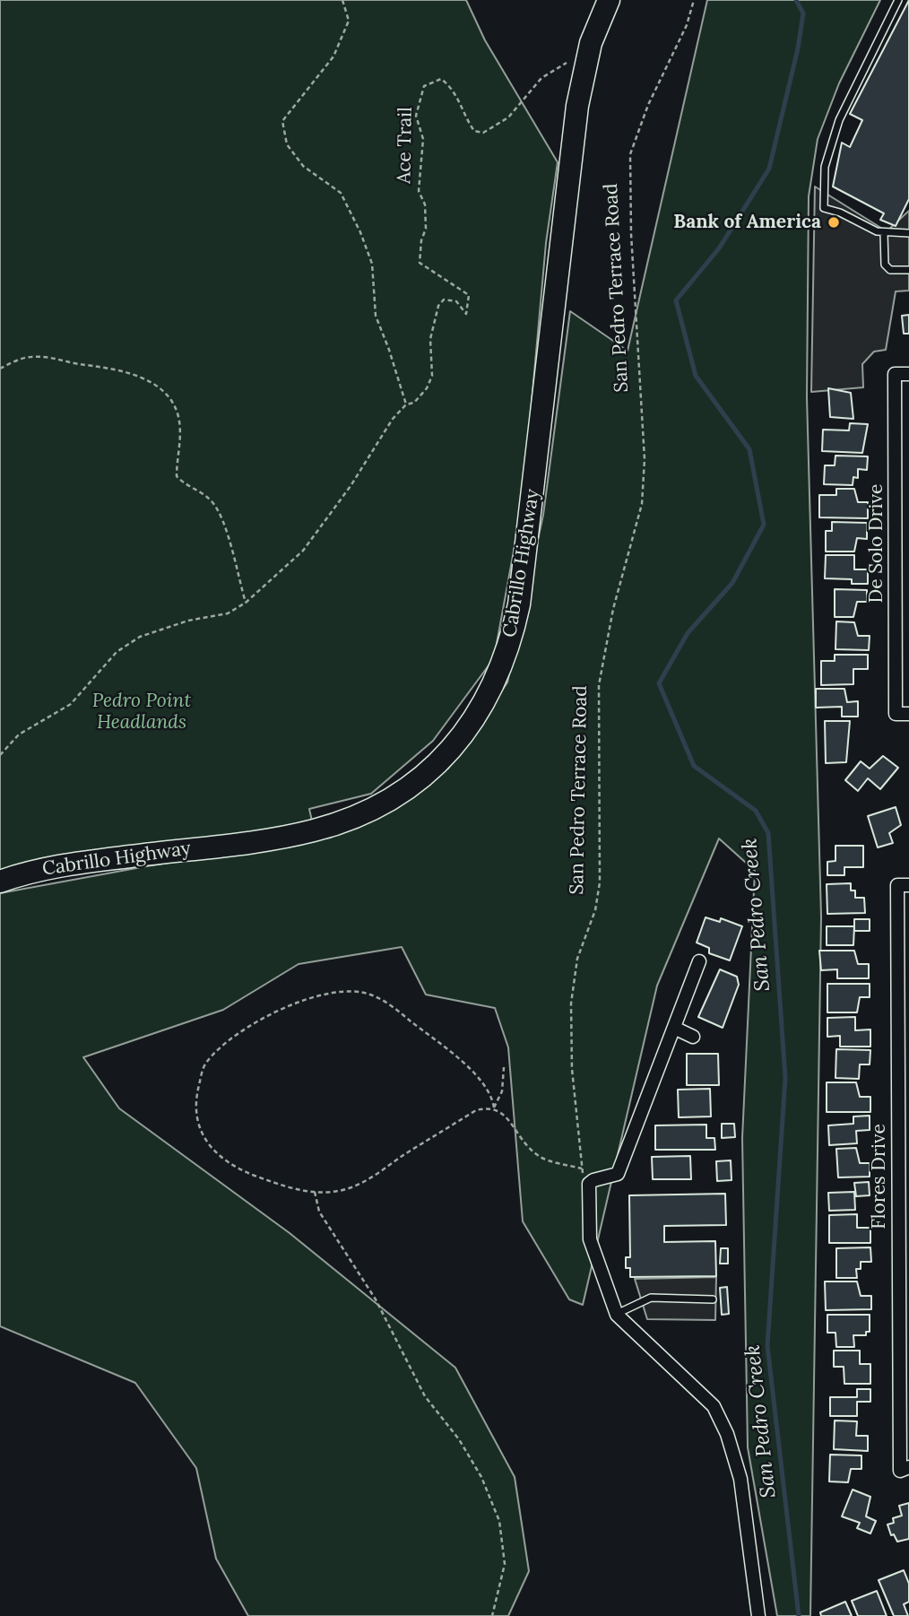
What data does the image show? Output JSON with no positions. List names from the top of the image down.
{
  "streets": {
    "highway": ["Cabrillo Highway"],
    "street": ["De Solo Drive", "Flores Drive"],
    "path": ["Ace Trail", "San Pedro Terrace Road"]
  },
  "water": ["San Pedro Creek"],
  "parks": ["Pedro Point Headlands"],
  "places": ["Bank of America"]
}
